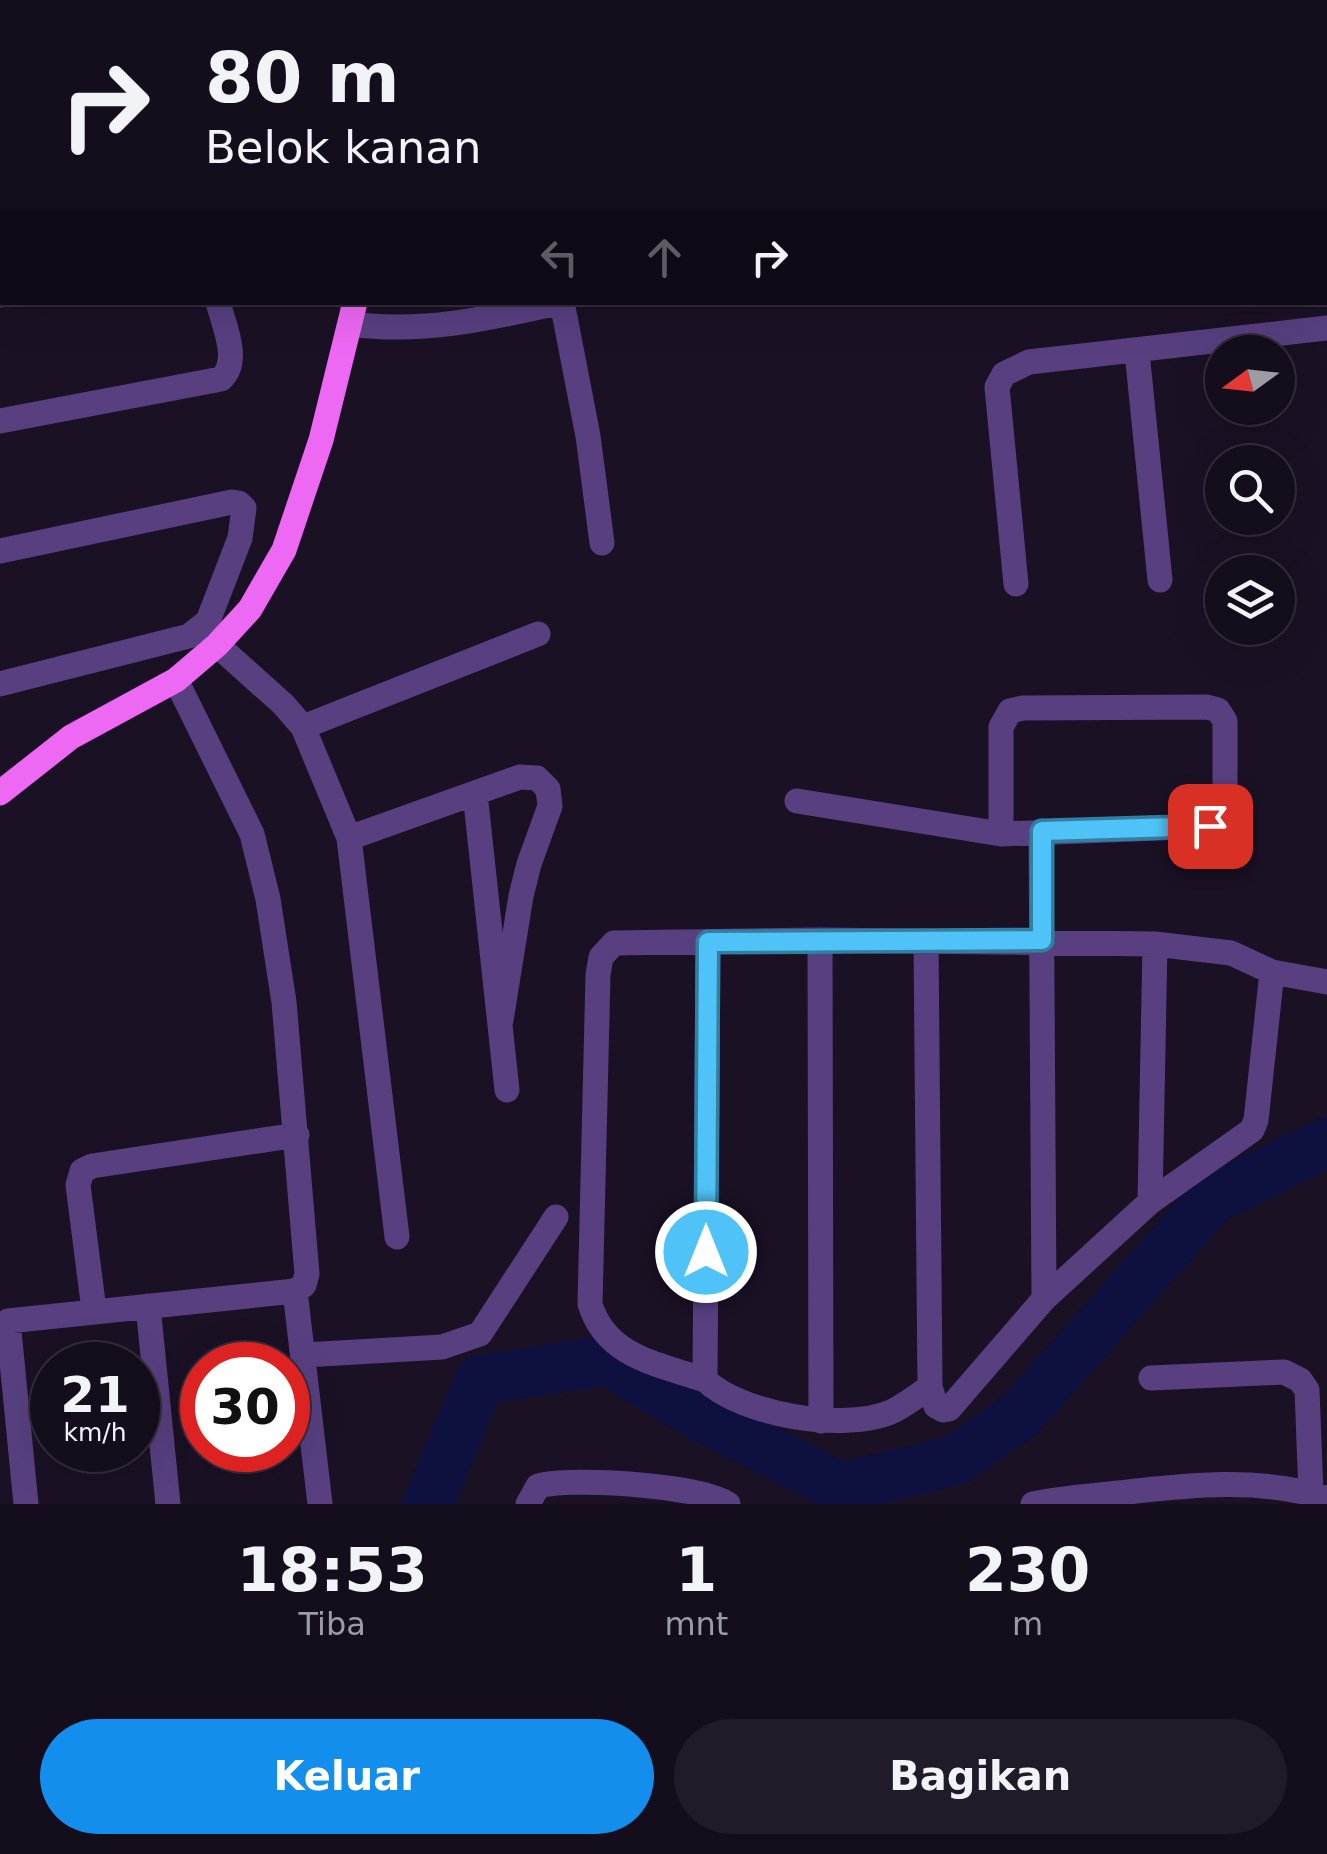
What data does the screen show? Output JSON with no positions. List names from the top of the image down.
{
  "north": "left",
  "page": {
    "turn": ["80 m", "Belok kanan"],
    "speed": "21 km/h",
    "limit": "30",
    "eta": [
      "18:53",
      "Tiba",
      "1",
      "mnt",
      "230",
      "m"
    ],
    "buttons": ["Keluar", "Bagikan"]
  }
}
